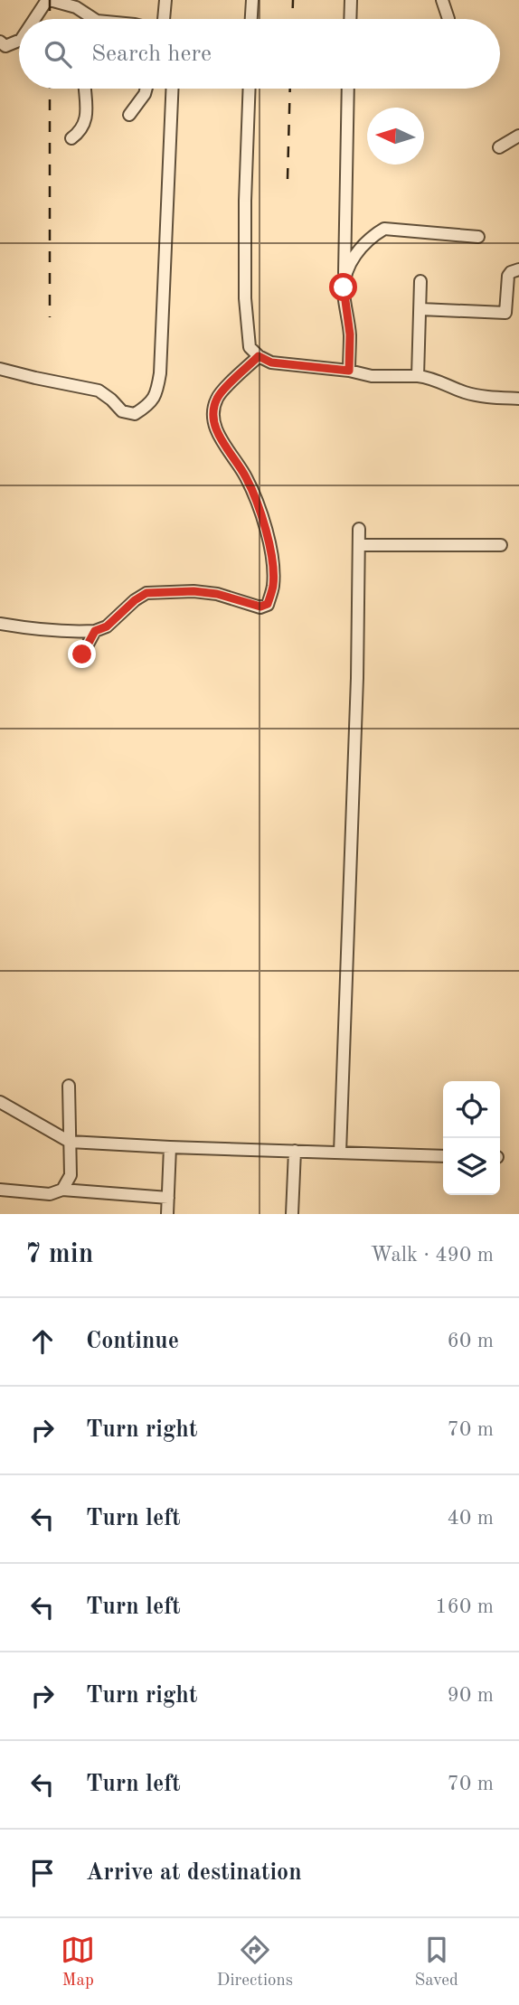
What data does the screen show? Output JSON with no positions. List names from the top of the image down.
{
  "north": "left",
  "page": {
    "search": "Search here",
    "heading": ["7 min", "Walk · 490 m"],
    "list": [
      ["Continue", "60 m"],
      ["Turn right", "70 m"],
      ["Turn left", "40 m"],
      ["Turn left", "160 m"],
      ["Turn right", "90 m"],
      ["Turn left", "70 m"],
      "Arrive at destination"
    ],
    "nav": ["Map", "Directions", "Saved"]
  }
}
